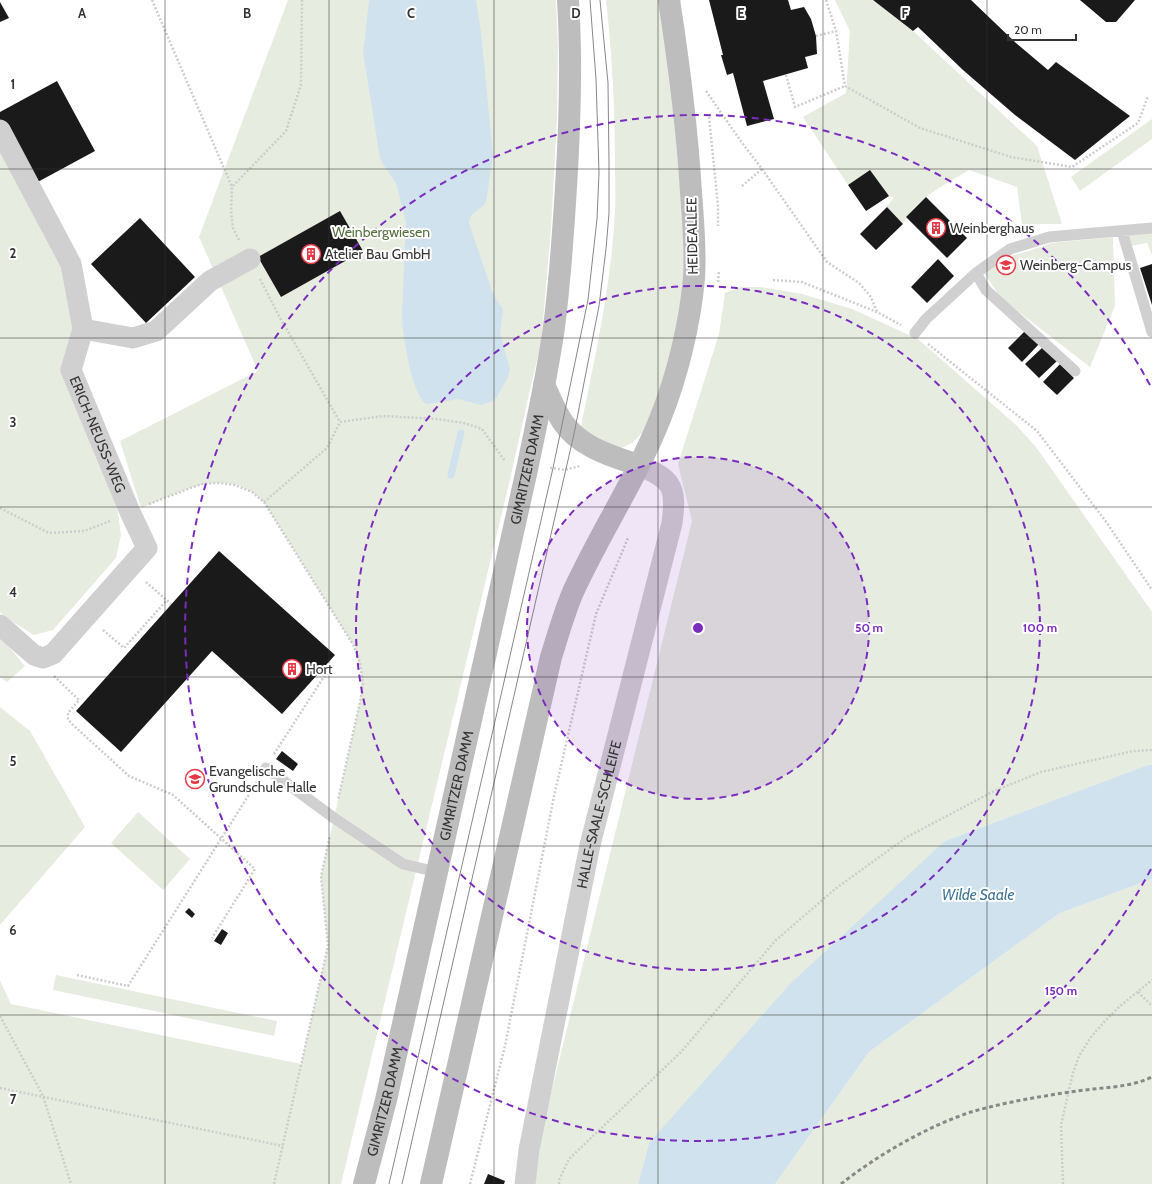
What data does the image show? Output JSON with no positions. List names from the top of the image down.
{
  "streets": {
    "main road": ["HEIDEALLEE", "GIMRITZER DAMM"],
    "street": ["ERICH-NEUSS-WEG", "HALLE-SAALE-SCHLEIFE"]
  },
  "crossings": [
    ["HEIDEALLEE", "HALLE-SAALE-SCHLEIFE"]
  ],
  "water": ["Wilde Saale"],
  "parks": ["Weinbergwiesen"],
  "places": {
    "building": ["Weinberghaus", "Atelier Bau GmbH", "Hort"],
    "school or university": ["Weinberg-Campus", "Evangelische Grundschule Halle"]
  },
  "scale_bar": "20 m",
  "grid": {
    "columns": [
      "A",
      "B",
      "C",
      "D",
      "E",
      "F"
    ],
    "rows": [
      "1",
      "2",
      "3",
      "4",
      "5",
      "6",
      "7"
    ]
  },
  "rings": ["50 m", "100 m", "150 m"]
}
